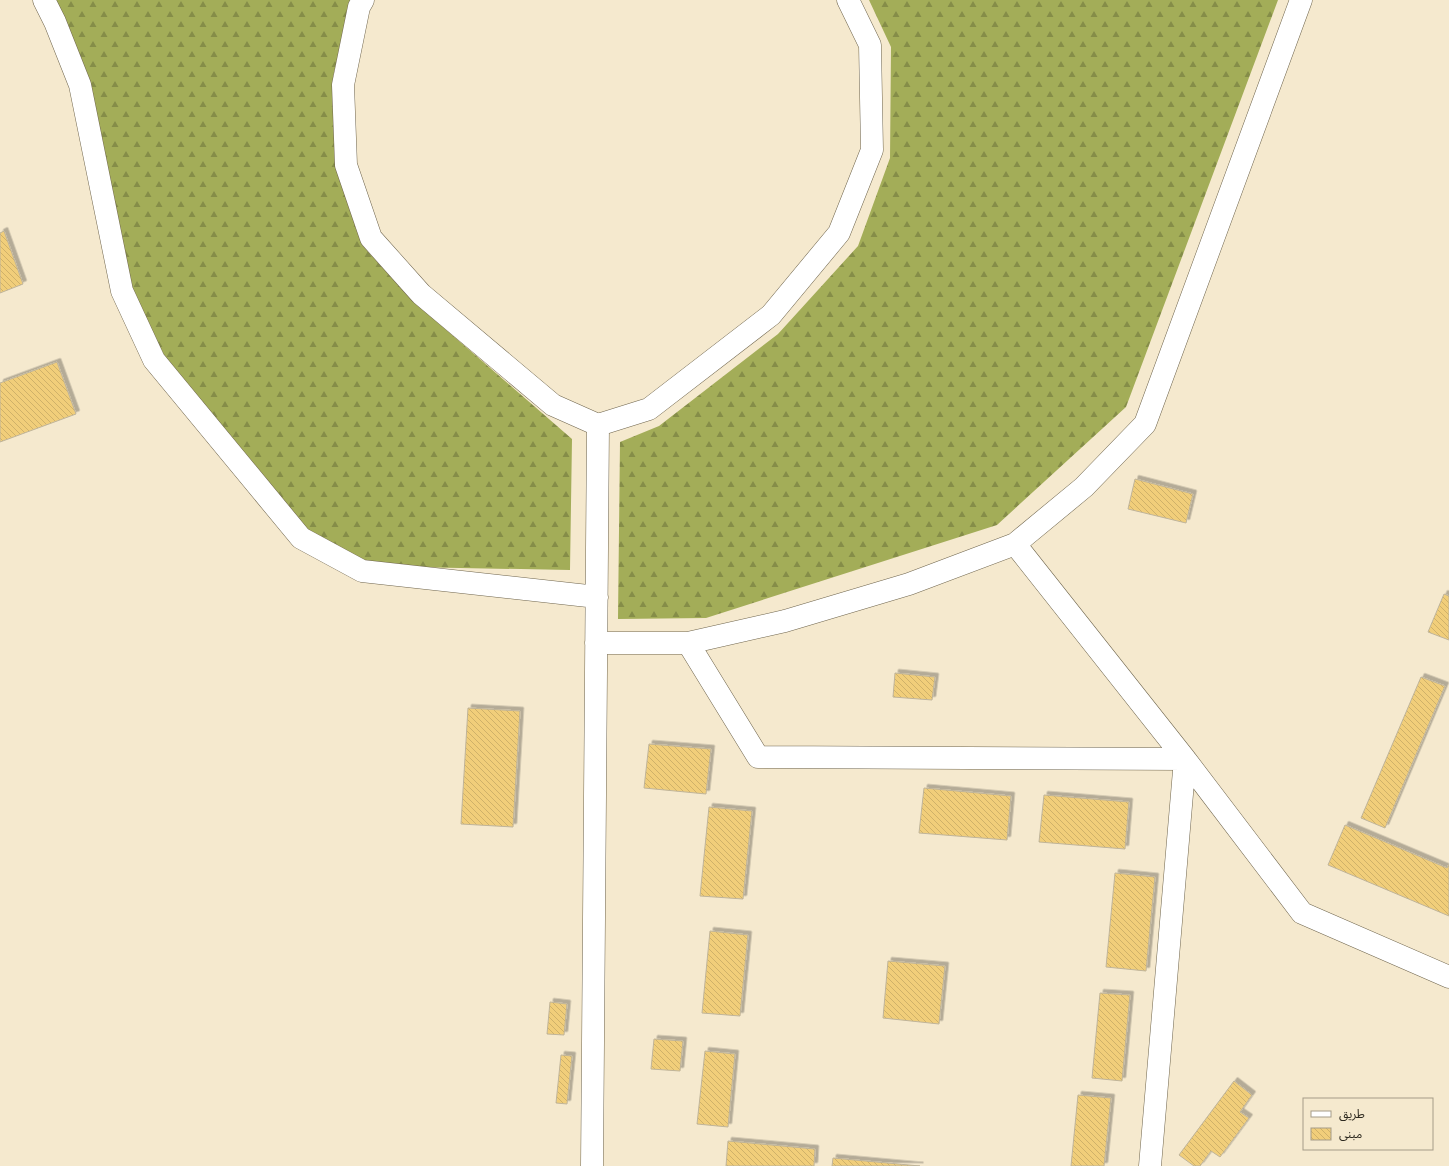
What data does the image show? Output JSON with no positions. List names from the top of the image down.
{
  "legend": ["طريق", "مبنى"]
}
